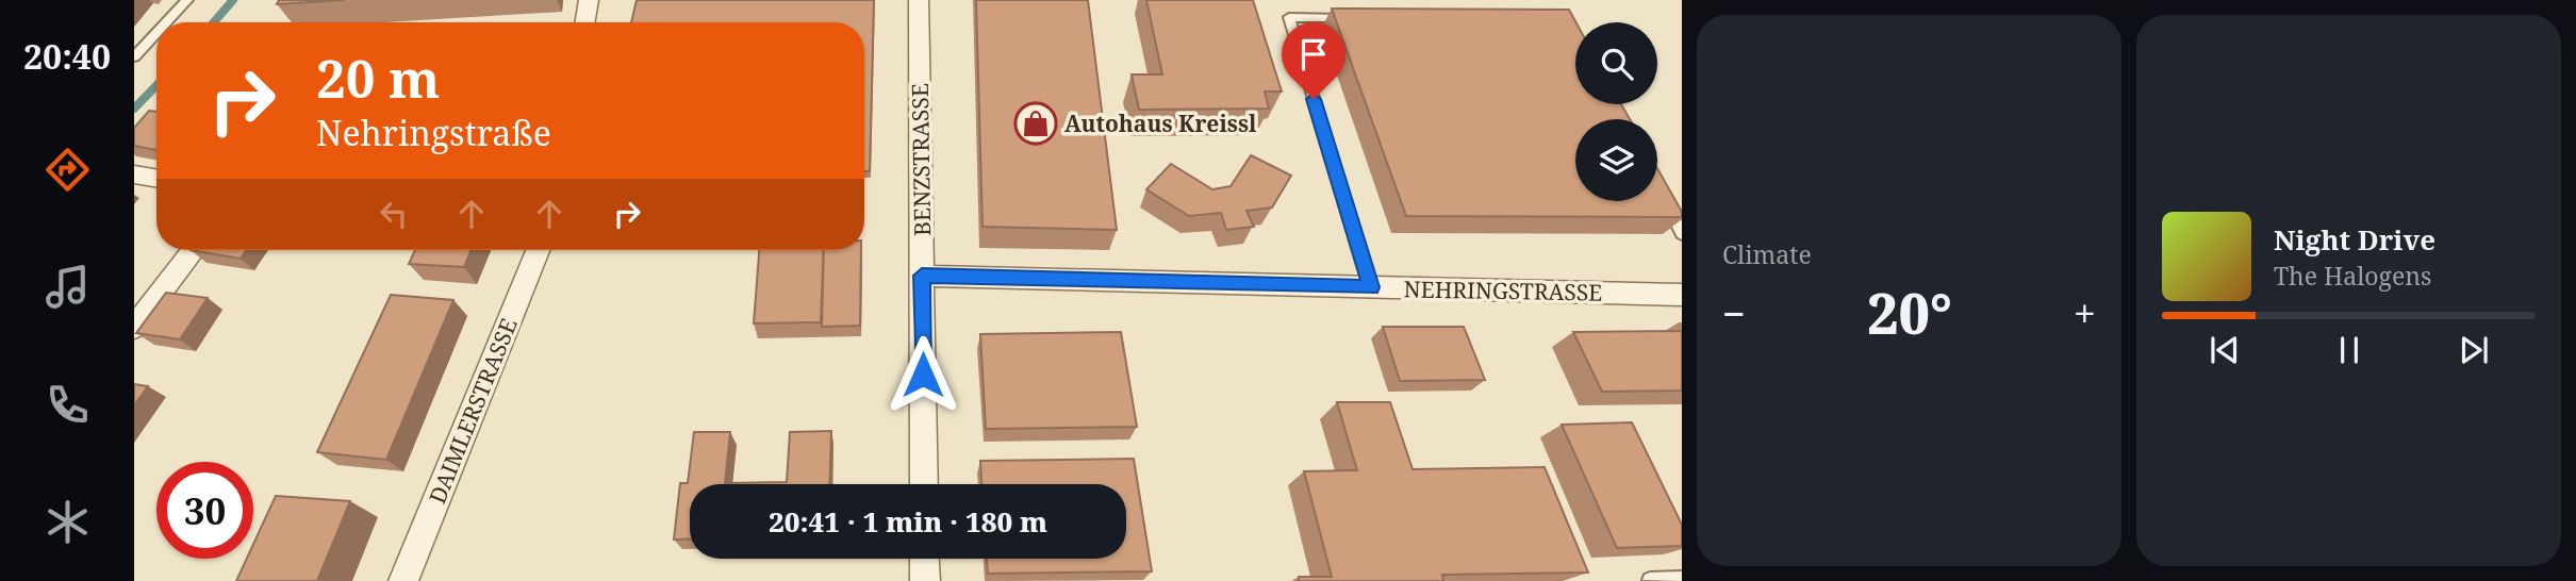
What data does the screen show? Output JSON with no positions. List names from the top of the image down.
{
  "streets": {
    "street": ["BENZSTRASSE", "NEHRINGSTRASSE", "DAIMLERSTRASSE"]
  },
  "crossings": [
    ["BENZSTRASSE", "NEHRINGSTRASSE"]
  ],
  "places": {
    "shop": ["Autohaus Kreissl"]
  },
  "page": {
    "tabs": "20:40",
    "tile": "Climate",
    "turn": ["20 m", "Nehringstraße"],
    "song": ["Night Drive", "The Halogens"],
    "heat": ["−", "20°", "+"],
    "limit": "30",
    "trip": "20:41 · 1 min · 180 m"
  }
}
